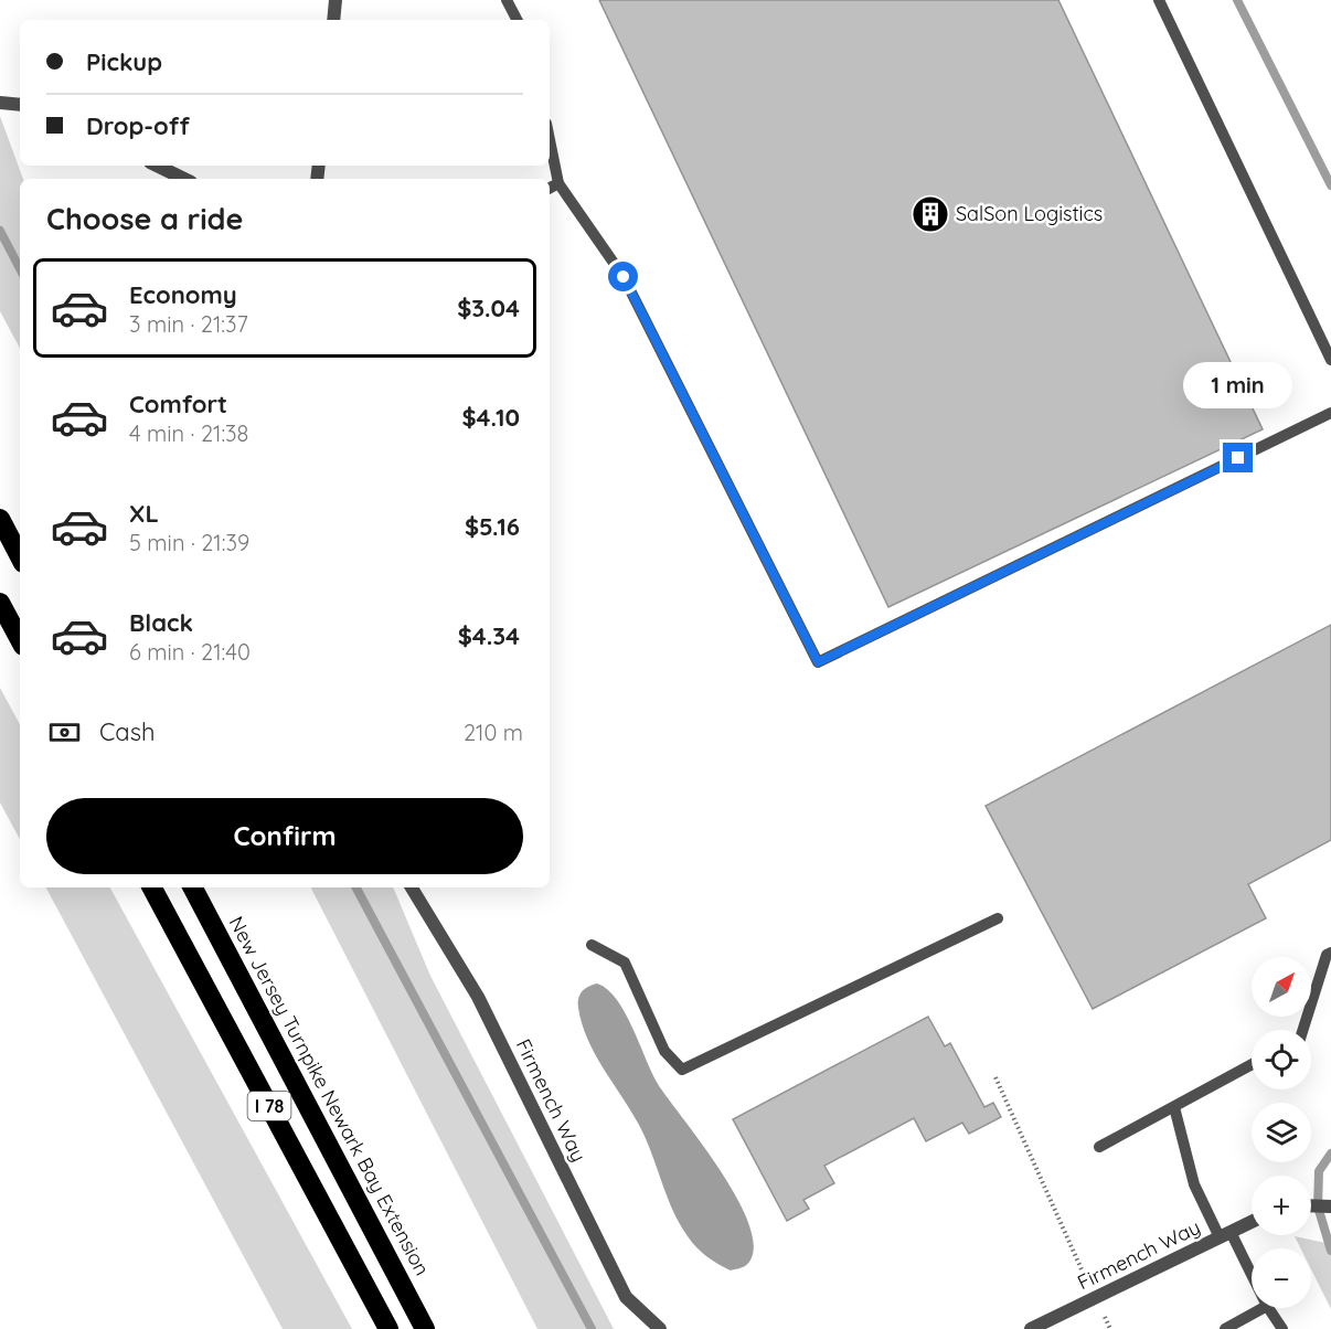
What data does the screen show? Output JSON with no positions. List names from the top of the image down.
{
  "streets": {
    "highway": ["New Jersey Turnpike Newark Bay Extension", "I 78"],
    "street": ["Firmench Way"]
  },
  "places": {
    "building": ["SalSon Logistics"]
  },
  "north": "top right",
  "page": {
    "banner": ["Pickup", "Drop-off"],
    "heading": "Choose a ride",
    "list": [
      {
        "name": "Economy",
        "note": "3 min · 21:37",
        "value": "$3.04"
      },
      {
        "name": "Comfort",
        "note": "4 min · 21:38",
        "value": "$4.10"
      },
      {
        "name": "XL",
        "note": "5 min · 21:39",
        "value": "$5.16"
      },
      {
        "name": "Black",
        "note": "6 min · 21:40",
        "value": "$4.34"
      }
    ],
    "bubble": "1 min",
    "pay": ["Cash", "210 m"],
    "buttons": "Confirm",
    "map_buttons": ["+", "−"]
  }
}
